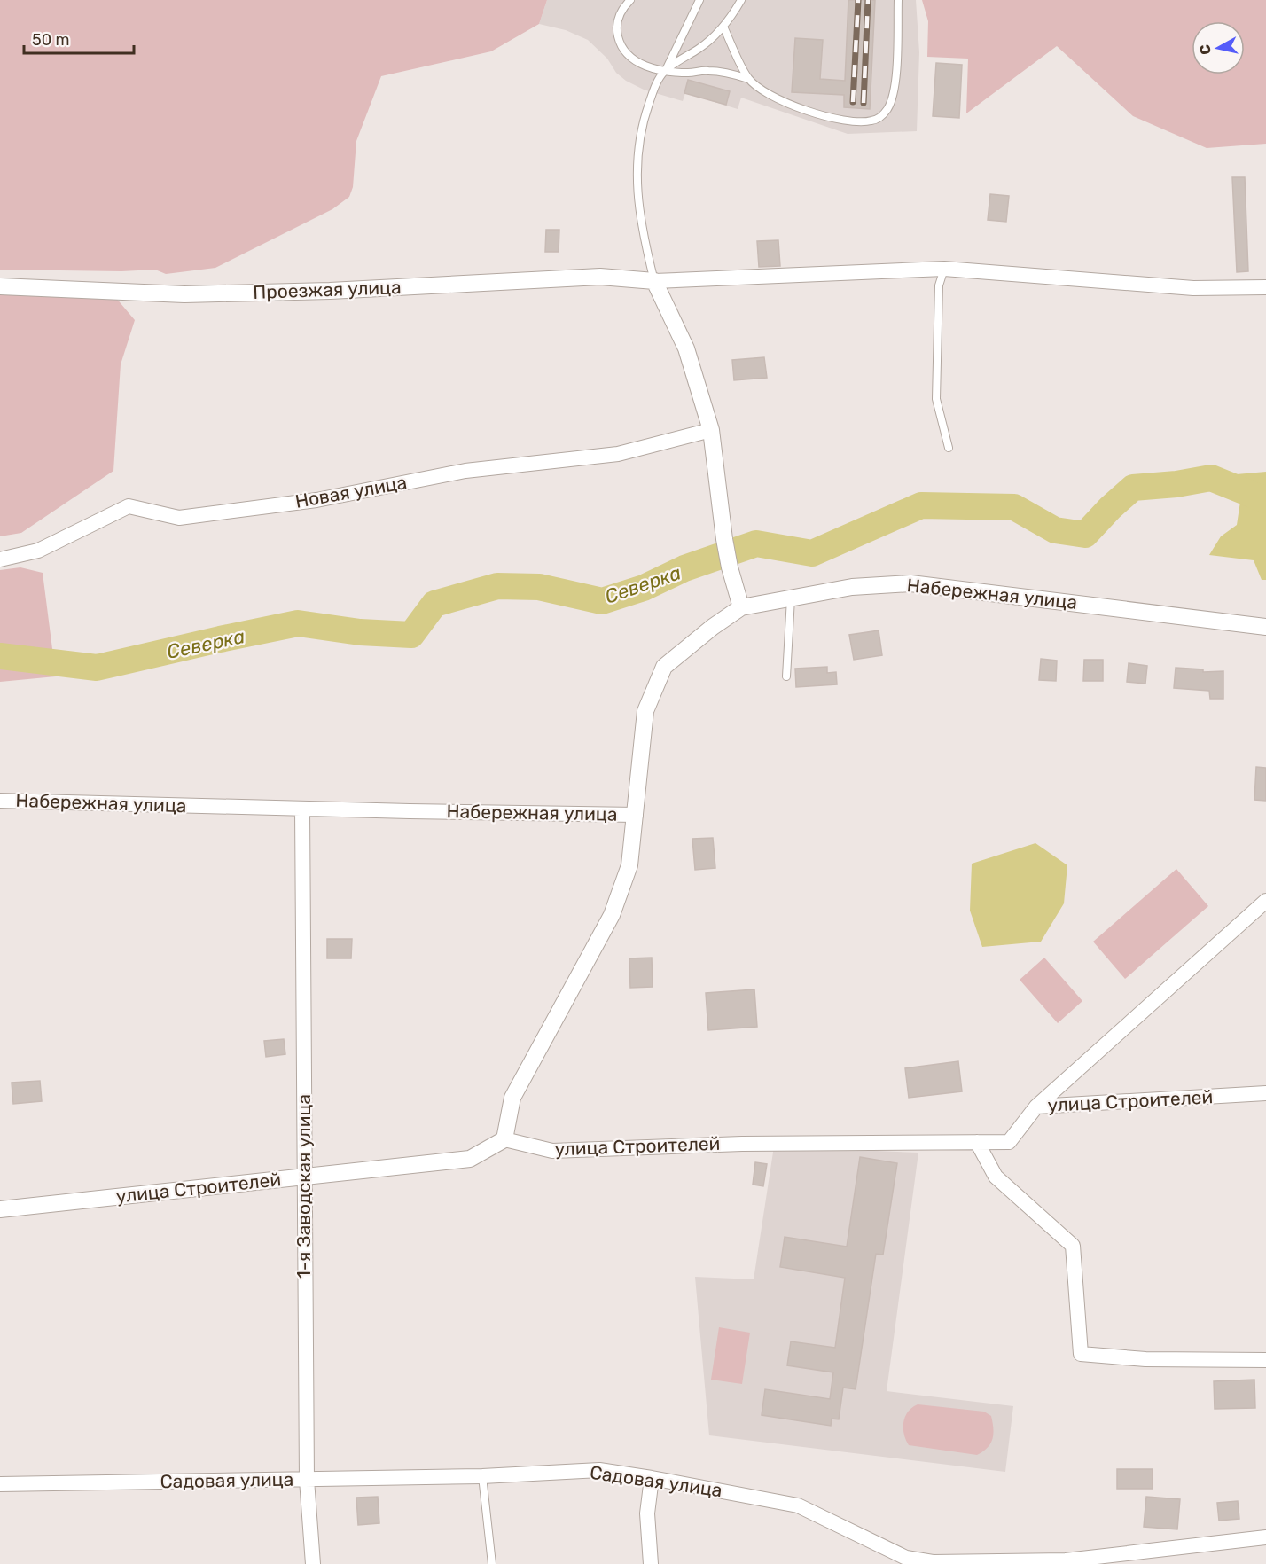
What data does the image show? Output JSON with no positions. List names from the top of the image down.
{
  "streets": {
    "street": [
      "Проезжая улица",
      "Новая улица",
      "Набережная улица",
      "улица Строителей",
      "1-я Заводская улица",
      "Садовая улица"
    ]
  },
  "crossings": [
    ["Набережная улица", "1-я Заводская улица"],
    ["улица Строителей", "1-я Заводская улица"],
    ["1-я Заводская улица", "Садовая улица"]
  ],
  "water": ["Северка"],
  "scale_bar": "50 m",
  "north": "left"
}
